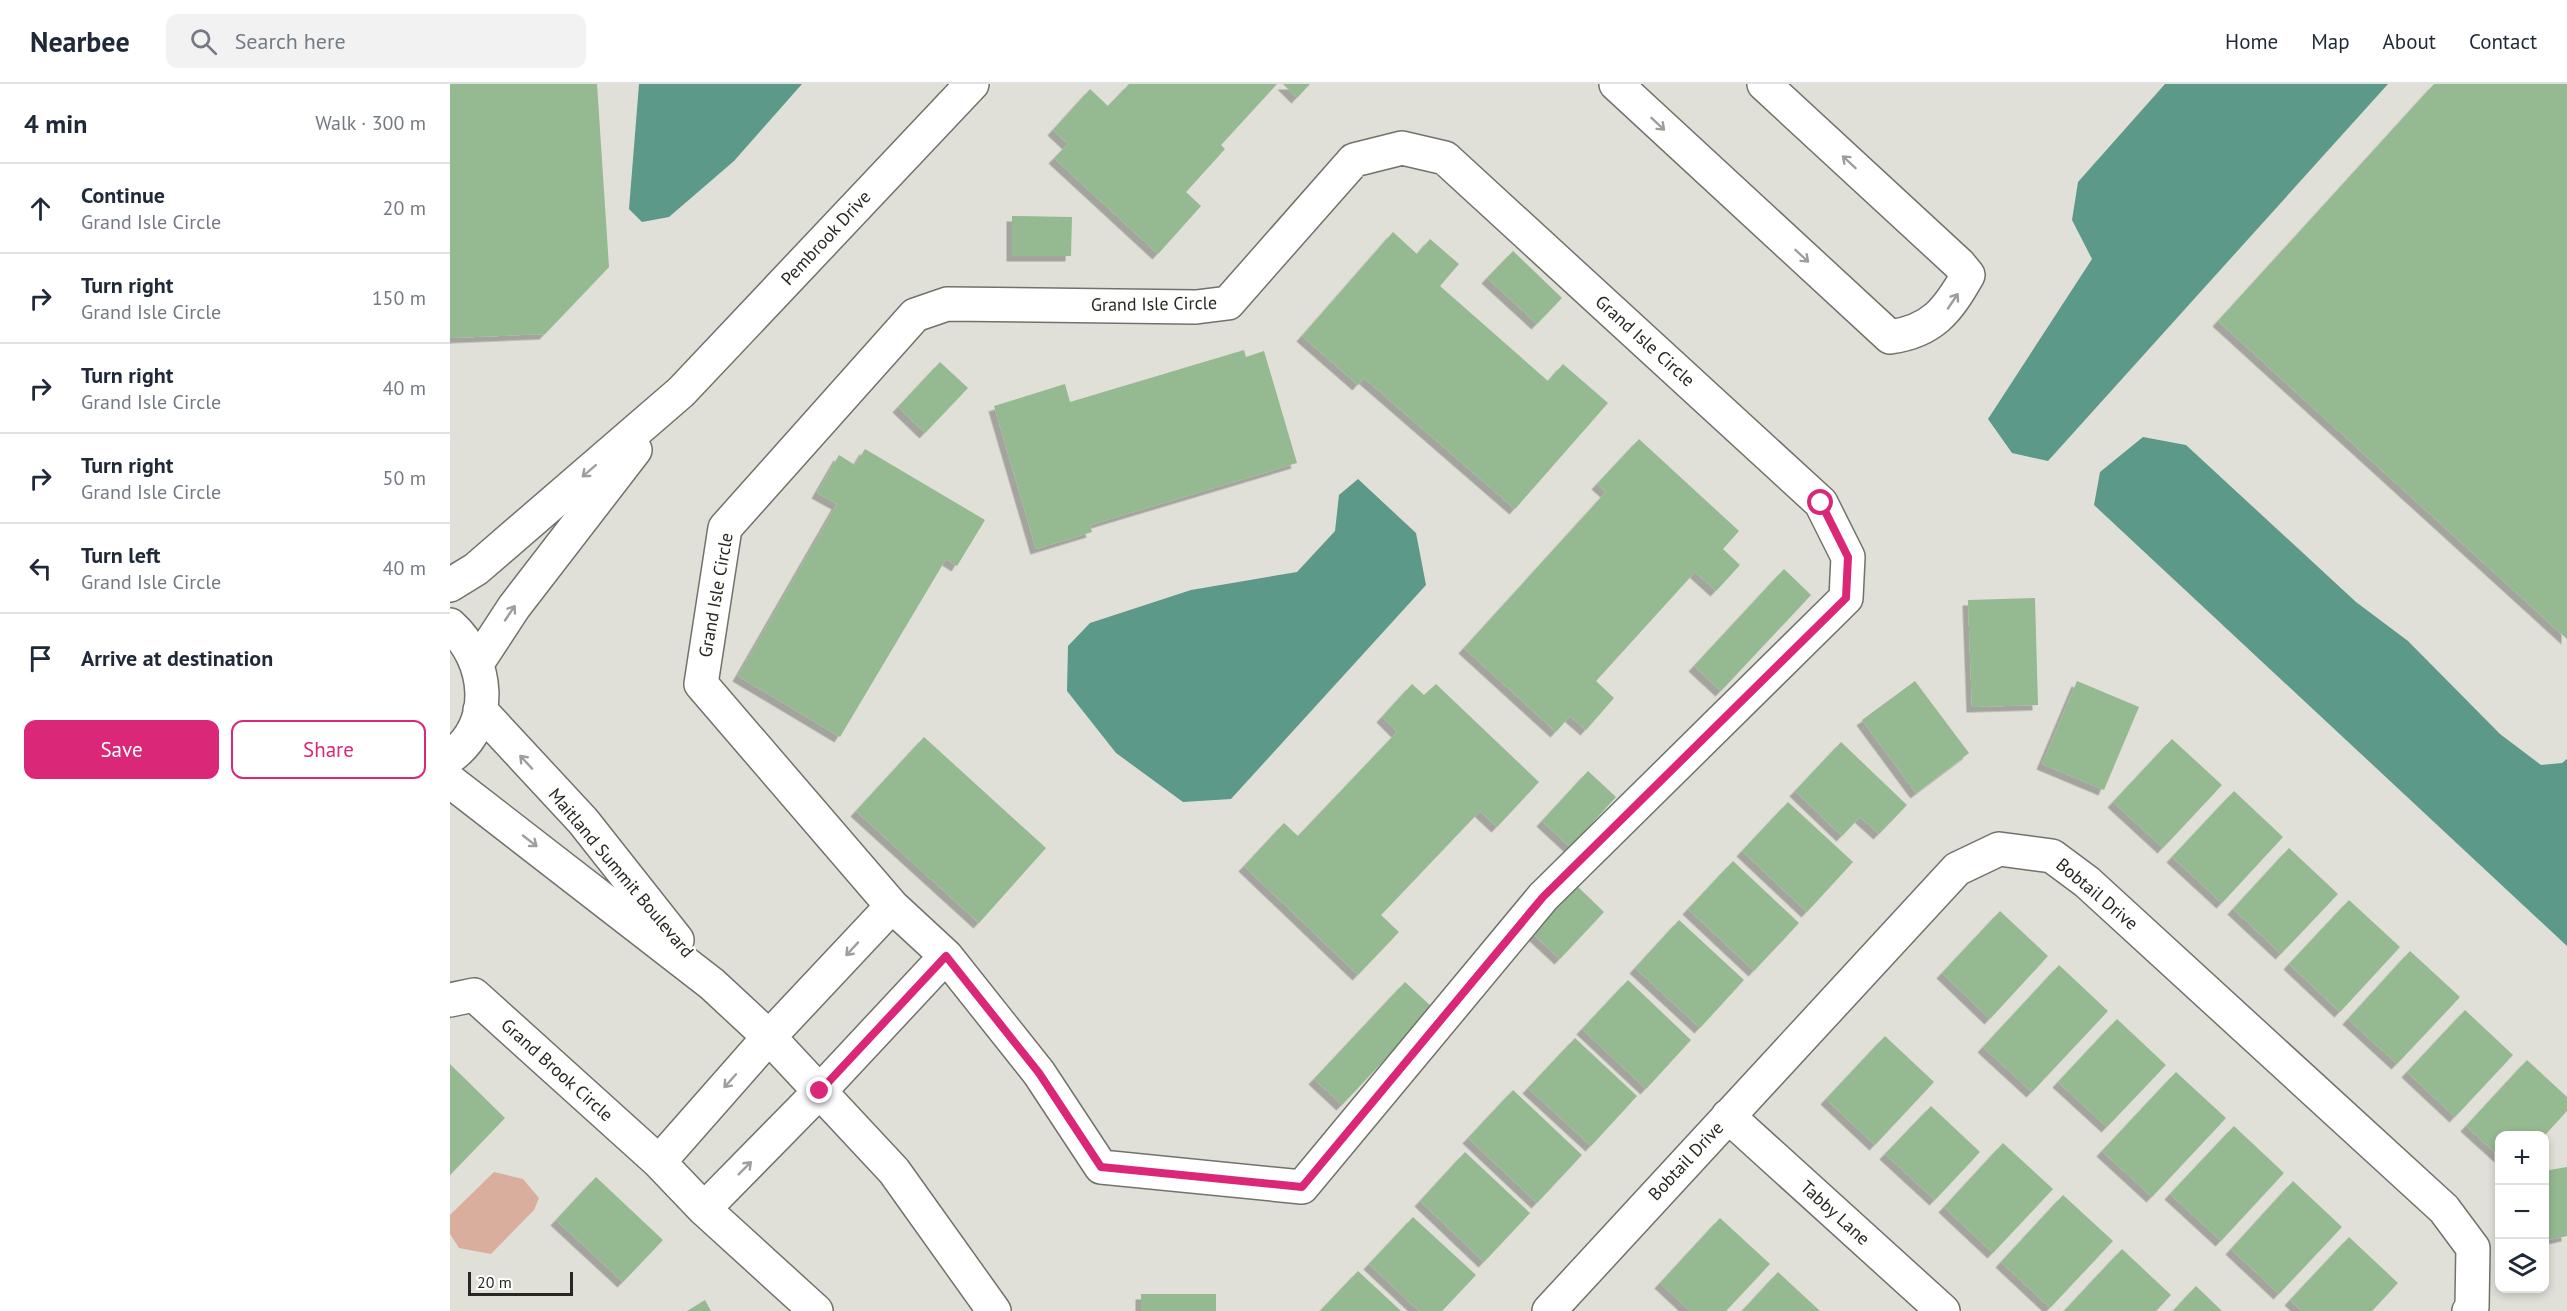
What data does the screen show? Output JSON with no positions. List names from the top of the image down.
{
  "streets": {
    "street": [
      "Pembrook Drive",
      "Grand Isle Circle",
      "Maitland Summit Boulevard",
      "Bobtail Drive",
      "Grand Brook Circle",
      "Tabby Lane"
    ]
  },
  "crossings": [
    ["Bobtail Drive", "Tabby Lane"]
  ],
  "scale_bar": "20 m",
  "page": {
    "header": "Nearbee",
    "search": "Search here",
    "nav": [
      "Home",
      "Map",
      "About",
      "Contact"
    ],
    "heading": ["4 min", "Walk · 300 m"],
    "list": [
      ["Continue", "Grand Isle Circle", "20 m"],
      ["Turn right", "Grand Isle Circle", "150 m"],
      ["Turn right", "Grand Isle Circle", "40 m"],
      ["Turn right", "Grand Isle Circle", "50 m"],
      ["Turn left", "Grand Isle Circle", "40 m"],
      "Arrive at destination"
    ],
    "buttons": ["Save", "Share"],
    "map_buttons": ["+", "−"],
    "scale": "20 m"
  }
}
